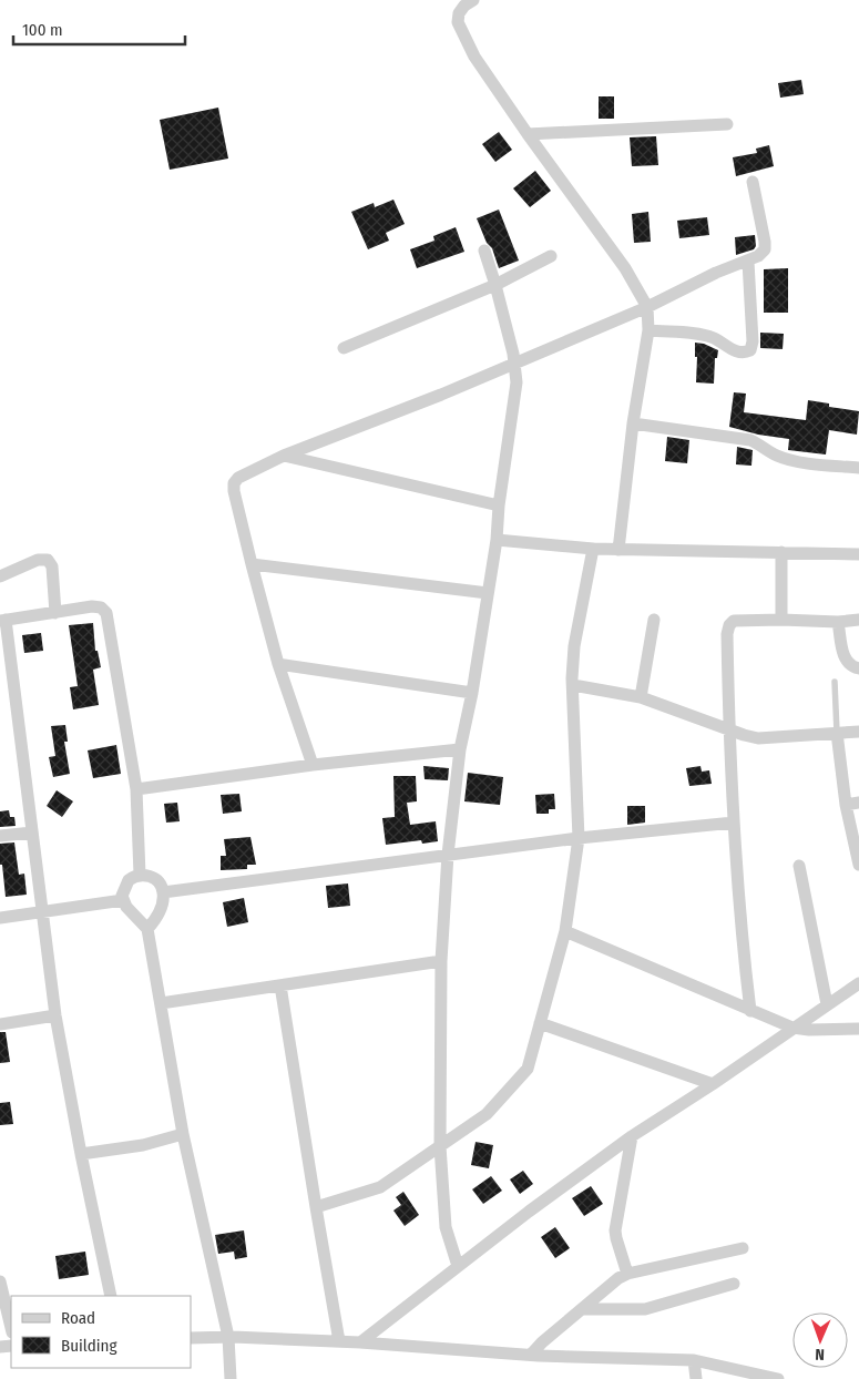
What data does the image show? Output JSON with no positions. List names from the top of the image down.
{
  "legend": ["Road", "Building"],
  "scale_bar": "100 m",
  "north": "bottom"
}
